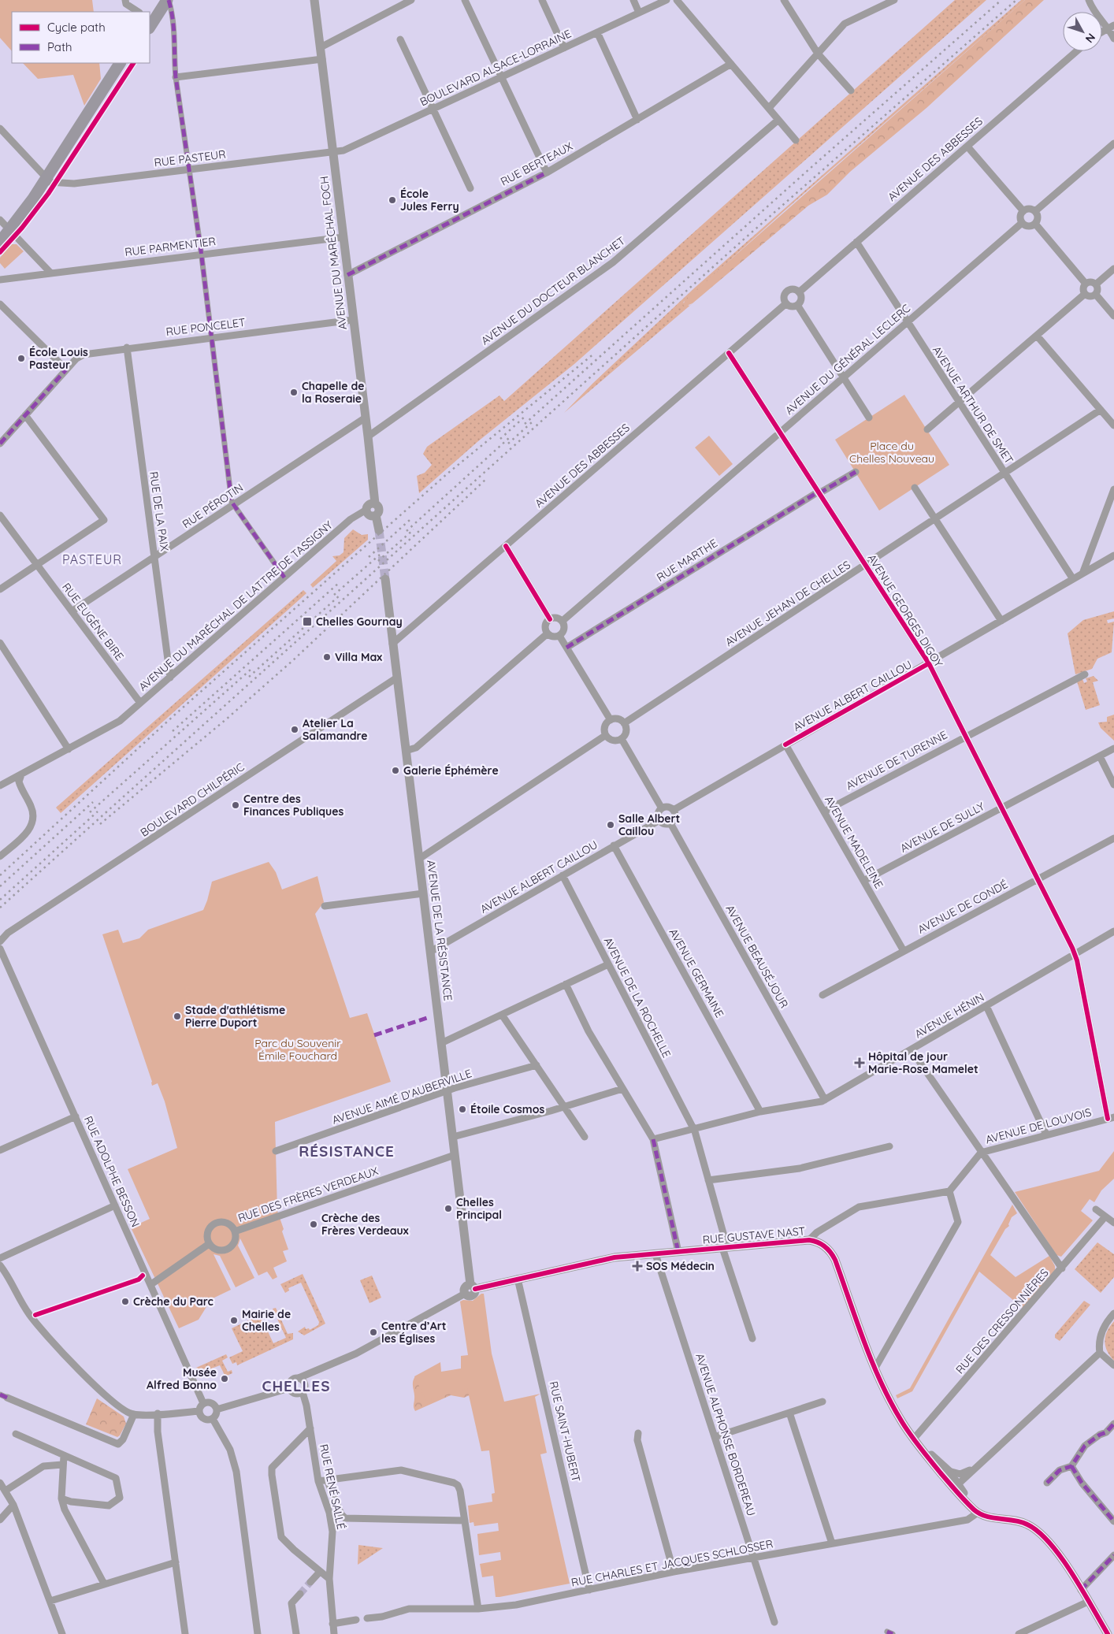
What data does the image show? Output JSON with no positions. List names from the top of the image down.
{
  "streets": {
    "street": [
      "BOULEVARD ALSACE-LORRAINE",
      "RUE PASTEUR",
      "AVENUE DES ABBESSES",
      "RUE BERTEAUX",
      "RUE PARMENTIER",
      "AVENUE DU MARÉCHAL FOCH",
      "AVENUE DU DOCTEUR BLANCHET",
      "RUE PONCELET",
      "AVENUE DU GÉNÉRAL LECLERC",
      "AVENUE ARTHUR DE SMET",
      "RUE PÉROTIN",
      "RUE DE LA PAIX",
      "RUE MARTHE",
      "AVENUE JEHAN DE CHELLES",
      "AVENUE DU MARÉCHAL DE LATTRE DE TASSIGNY",
      "AVENUE GEORGES DIGOY",
      "RUE EUGÈNE BIRE",
      "AVENUE ALBERT CAILLOU",
      "AVENUE DE TURENNE",
      "BOULEVARD CHILPÉRIC",
      "AVENUE DE SULLY",
      "AVENUE MADELEINE",
      "AVENUE DE CONDÉ",
      "AVENUE DE LA RÉSISTANCE",
      "AVENUE BEAUSÉJOUR",
      "AVENUE GERMAINE",
      "AVENUE DE LA ROCHELLE",
      "AVENUE HÉNIN",
      "AVENUE AIMÉ D'AUBERVILLE",
      "AVENUE DE LOUVOIS",
      "RUE ADOLPHE BESSON",
      "RUE DES FRÈRES VERDEAUX",
      "RUE GUSTAVE NAST",
      "RUE DES CRESSONNIÈRES",
      "RUE SAINT-HUBERT",
      "AVENUE ALPHONSE BORDEREAU",
      "RUE RENÉ SALLÉ",
      "RUE CHARLES ET JACQUES SCHLOSSER"
    ]
  },
  "crossings": [
    ["BOULEVARD ALSACE-LORRAINE", "RUE PASTEUR"],
    ["BOULEVARD ALSACE-LORRAINE", "AVENUE DU MARÉCHAL FOCH"],
    ["RUE PASTEUR", "AVENUE DU MARÉCHAL FOCH"],
    ["AVENUE DES ABBESSES", "AVENUE ARTHUR DE SMET"],
    ["AVENUE DES ABBESSES", "AVENUE GEORGES DIGOY"],
    ["AVENUE DES ABBESSES", "AVENUE DE LA RÉSISTANCE"],
    ["RUE BERTEAUX", "AVENUE DU MARÉCHAL FOCH"],
    ["RUE PARMENTIER", "AVENUE DU MARÉCHAL FOCH"],
    ["AVENUE DU MARÉCHAL FOCH", "AVENUE DU DOCTEUR BLANCHET"],
    ["AVENUE DU MARÉCHAL FOCH", "RUE PONCELET"],
    ["AVENUE DU MARÉCHAL FOCH", "RUE PÉROTIN"],
    ["AVENUE DU MARÉCHAL FOCH", "AVENUE DU MARÉCHAL DE LATTRE DE TASSIGNY"],
    ["RUE PONCELET", "RUE DE LA PAIX"],
    ["AVENUE DU GÉNÉRAL LECLERC", "AVENUE ARTHUR DE SMET"],
    ["AVENUE DU GÉNÉRAL LECLERC", "AVENUE GEORGES DIGOY"],
    ["AVENUE ARTHUR DE SMET", "AVENUE JEHAN DE CHELLES"],
    ["AVENUE ARTHUR DE SMET", "AVENUE ALBERT CAILLOU"],
    ["RUE PÉROTIN", "RUE DE LA PAIX"],
    ["RUE PÉROTIN", "RUE EUGÈNE BIRE"],
    ["RUE DE LA PAIX", "AVENUE DU MARÉCHAL DE LATTRE DE TASSIGNY"],
    ["RUE MARTHE", "AVENUE GEORGES DIGOY"],
    ["AVENUE JEHAN DE CHELLES", "AVENUE GEORGES DIGOY"],
    ["AVENUE DU MARÉCHAL DE LATTRE DE TASSIGNY", "RUE EUGÈNE BIRE"],
    ["AVENUE GEORGES DIGOY", "AVENUE ALBERT CAILLOU"],
    ["AVENUE GEORGES DIGOY", "AVENUE DE TURENNE"],
    ["AVENUE GEORGES DIGOY", "AVENUE DE SULLY"],
    ["AVENUE GEORGES DIGOY", "AVENUE DE CONDÉ"],
    ["AVENUE GEORGES DIGOY", "AVENUE HÉNIN"],
    ["AVENUE GEORGES DIGOY", "AVENUE DE LOUVOIS"],
    ["AVENUE ALBERT CAILLOU", "AVENUE MADELEINE"],
    ["AVENUE ALBERT CAILLOU", "AVENUE DE LA RÉSISTANCE"],
    ["AVENUE ALBERT CAILLOU", "AVENUE BEAUSÉJOUR"],
    ["AVENUE ALBERT CAILLOU", "AVENUE GERMAINE"],
    ["AVENUE ALBERT CAILLOU", "AVENUE DE LA ROCHELLE"],
    ["AVENUE DE TURENNE", "AVENUE MADELEINE"],
    ["BOULEVARD CHILPÉRIC", "AVENUE DE LA RÉSISTANCE"],
    ["AVENUE DE SULLY", "AVENUE MADELEINE"],
    ["AVENUE MADELEINE", "AVENUE DE CONDÉ"],
    ["AVENUE DE LA RÉSISTANCE", "AVENUE AIMÉ D'AUBERVILLE"],
    ["AVENUE DE LA RÉSISTANCE", "RUE DES FRÈRES VERDEAUX"],
    ["AVENUE DE LA RÉSISTANCE", "RUE GUSTAVE NAST"],
    ["AVENUE BEAUSÉJOUR", "AVENUE HÉNIN"],
    ["AVENUE GERMAINE", "AVENUE HÉNIN"],
    ["AVENUE DE LA ROCHELLE", "AVENUE HÉNIN"],
    ["AVENUE DE LA ROCHELLE", "RUE GUSTAVE NAST"],
    ["RUE GUSTAVE NAST", "RUE DES CRESSONNIÈRES"],
    ["RUE GUSTAVE NAST", "RUE SAINT-HUBERT"],
    ["RUE GUSTAVE NAST", "AVENUE ALPHONSE BORDEREAU"],
    ["RUE GUSTAVE NAST", "RUE CHARLES ET JACQUES SCHLOSSER"],
    ["RUE SAINT-HUBERT", "RUE CHARLES ET JACQUES SCHLOSSER"],
    ["AVENUE ALPHONSE BORDEREAU", "RUE CHARLES ET JACQUES SCHLOSSER"]
  ],
  "districts": ["PASTEUR", "RÉSISTANCE", "CHELLES"],
  "parks": ["Place du Chelles Nouveau", "Parc du Souvenir Émile Fouchard"],
  "places": {
    "other": [
      "École Jules Ferry",
      "École Louis Pasteur",
      "Chapelle de la Roseraie",
      "Villa Max",
      "Atelier La Salamandre",
      "Galerie Éphémère",
      "Centre des Finances Publiques",
      "Salle Albert Caillou",
      "Stade d'athlétisme Pierre Duport",
      "Étoile Cosmos",
      "Chelles Principal",
      "Crèche des Frères Verdeaux",
      "Crèche du Parc",
      "Mairie de Chelles",
      "Centre d’Art les Églises",
      "Musée Alfred Bonno"
    ],
    "transit": ["Chelles Gournay"],
    "health": ["Hôpital de jour Marie-Rose Mamelet", "SOS Médecin"]
  },
  "legend": ["Cycle path", "Path"],
  "north": "bottom right"
}
